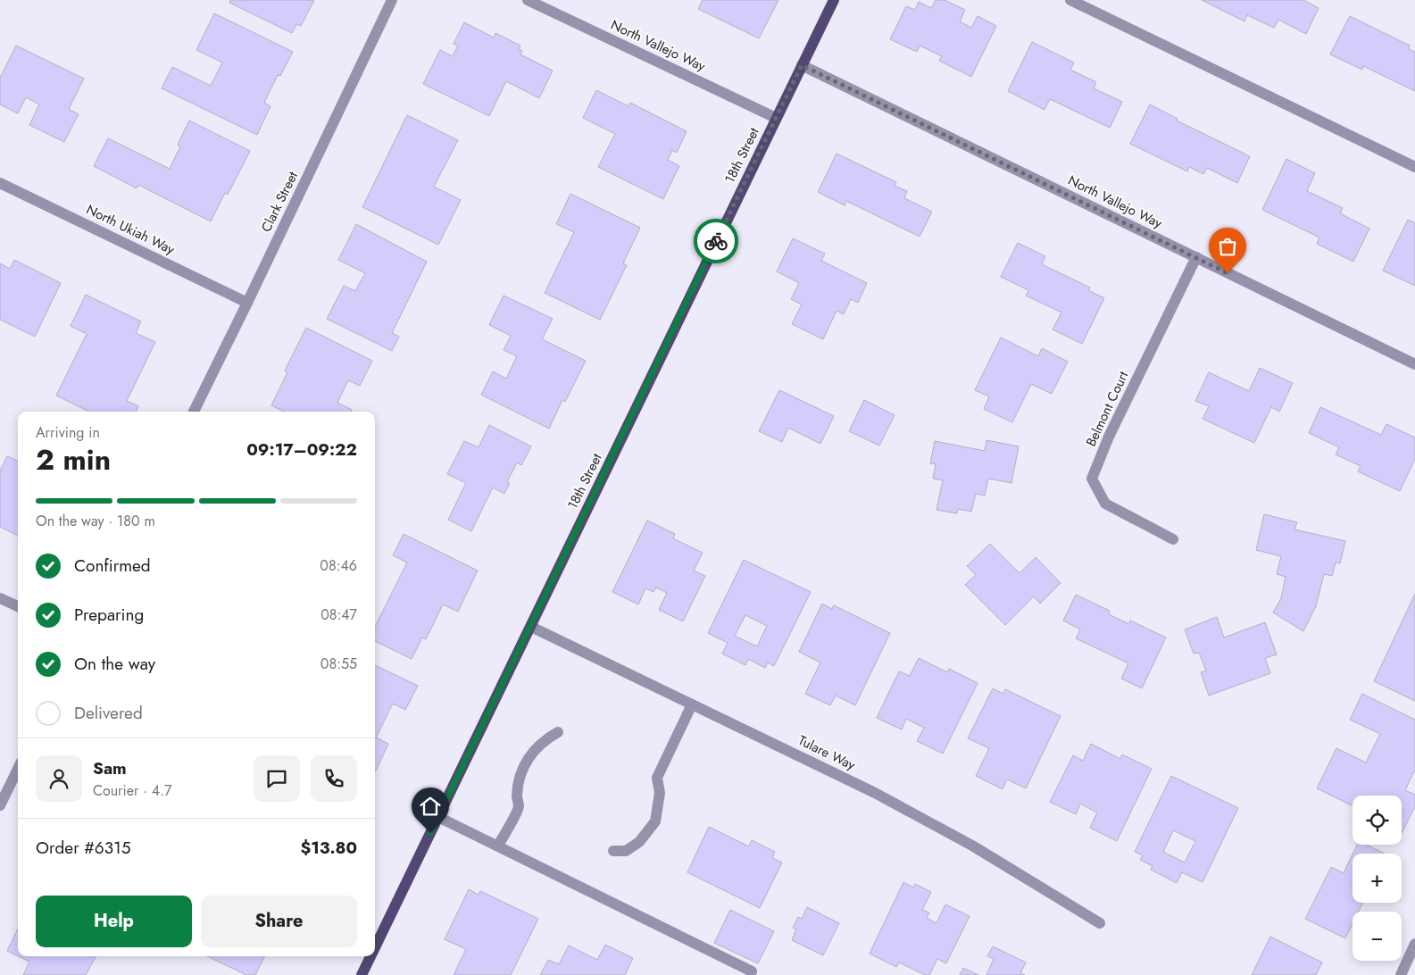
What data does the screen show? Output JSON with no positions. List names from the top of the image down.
{
  "streets": {
    "main road": ["18th Street"],
    "street": [
      "North Vallejo Way",
      "Clark Street",
      "North Ukiah Way",
      "Belmont Court",
      "Tulare Way"
    ]
  },
  "crossings": [
    ["North Vallejo Way", "18th Street"],
    ["North Vallejo Way", "Belmont Court"],
    ["18th Street", "Tulare Way"],
    ["Clark Street", "North Ukiah Way"]
  ],
  "page": {
    "heading": ["2 min", "Arriving in", "09:17–09:22"],
    "panel": [
      "Sam",
      "Courier · 4.7",
      "Order #6315",
      "$13.80"
    ],
    "bar": "On the way · 180 m",
    "list": [
      ["Confirmed", "08:46"],
      ["Preparing", "08:47"],
      ["On the way", "08:55"],
      "Delivered"
    ],
    "map_buttons": ["+", "−"],
    "buttons": ["Help", "Share"]
  }
}
